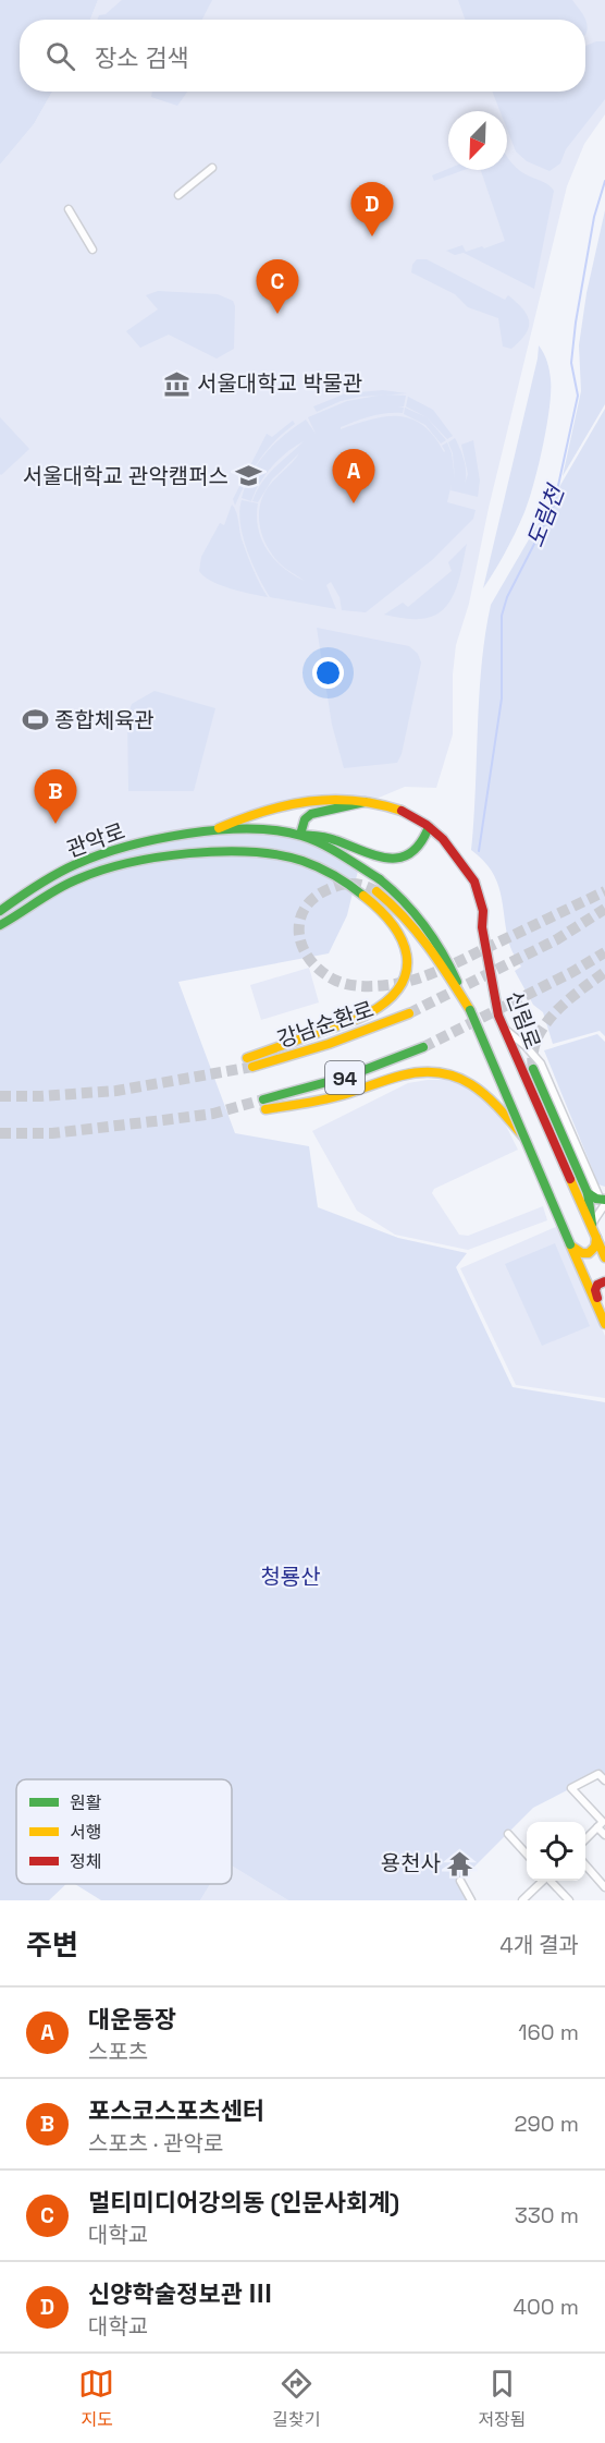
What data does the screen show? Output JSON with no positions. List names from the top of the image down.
{
  "streets": {
    "main road": [
      "관악로",
      "신림로",
      "강남순환로",
      "94"
    ]
  },
  "crossings": [
    ["관악로", "신림로"],
    ["신림로", "94"]
  ],
  "water": ["도림천"],
  "parks": ["청룡산"],
  "places": {
    "museum": ["서울대학교 박물관"],
    "school or university": ["서울대학교 관악캠퍼스"],
    "sports": ["종합체육관"],
    "temple": ["용천사"]
  },
  "legend": ["원활", "서행", "정체"],
  "north": "bottom left",
  "page": {
    "search": "장소 검색",
    "pins": [
      "D",
      "C",
      "A",
      "B"
    ],
    "heading": ["주변", "4개 결과"],
    "list": [
      {
        "mark": "A",
        "name": "대운동장",
        "note": "스포츠",
        "value": "160 m"
      },
      {
        "mark": "B",
        "name": "포스코스포츠센터",
        "note": "스포츠 · 관악로",
        "value": "290 m"
      },
      {
        "mark": "C",
        "name": "멀티미디어강의동 (인문사회계)",
        "note": "대학교",
        "value": "330 m"
      },
      {
        "mark": "D",
        "name": "신양학술정보관 Ⅲ",
        "note": "대학교",
        "value": "400 m"
      }
    ],
    "nav": ["지도", "길찾기", "저장됨"]
  }
}
